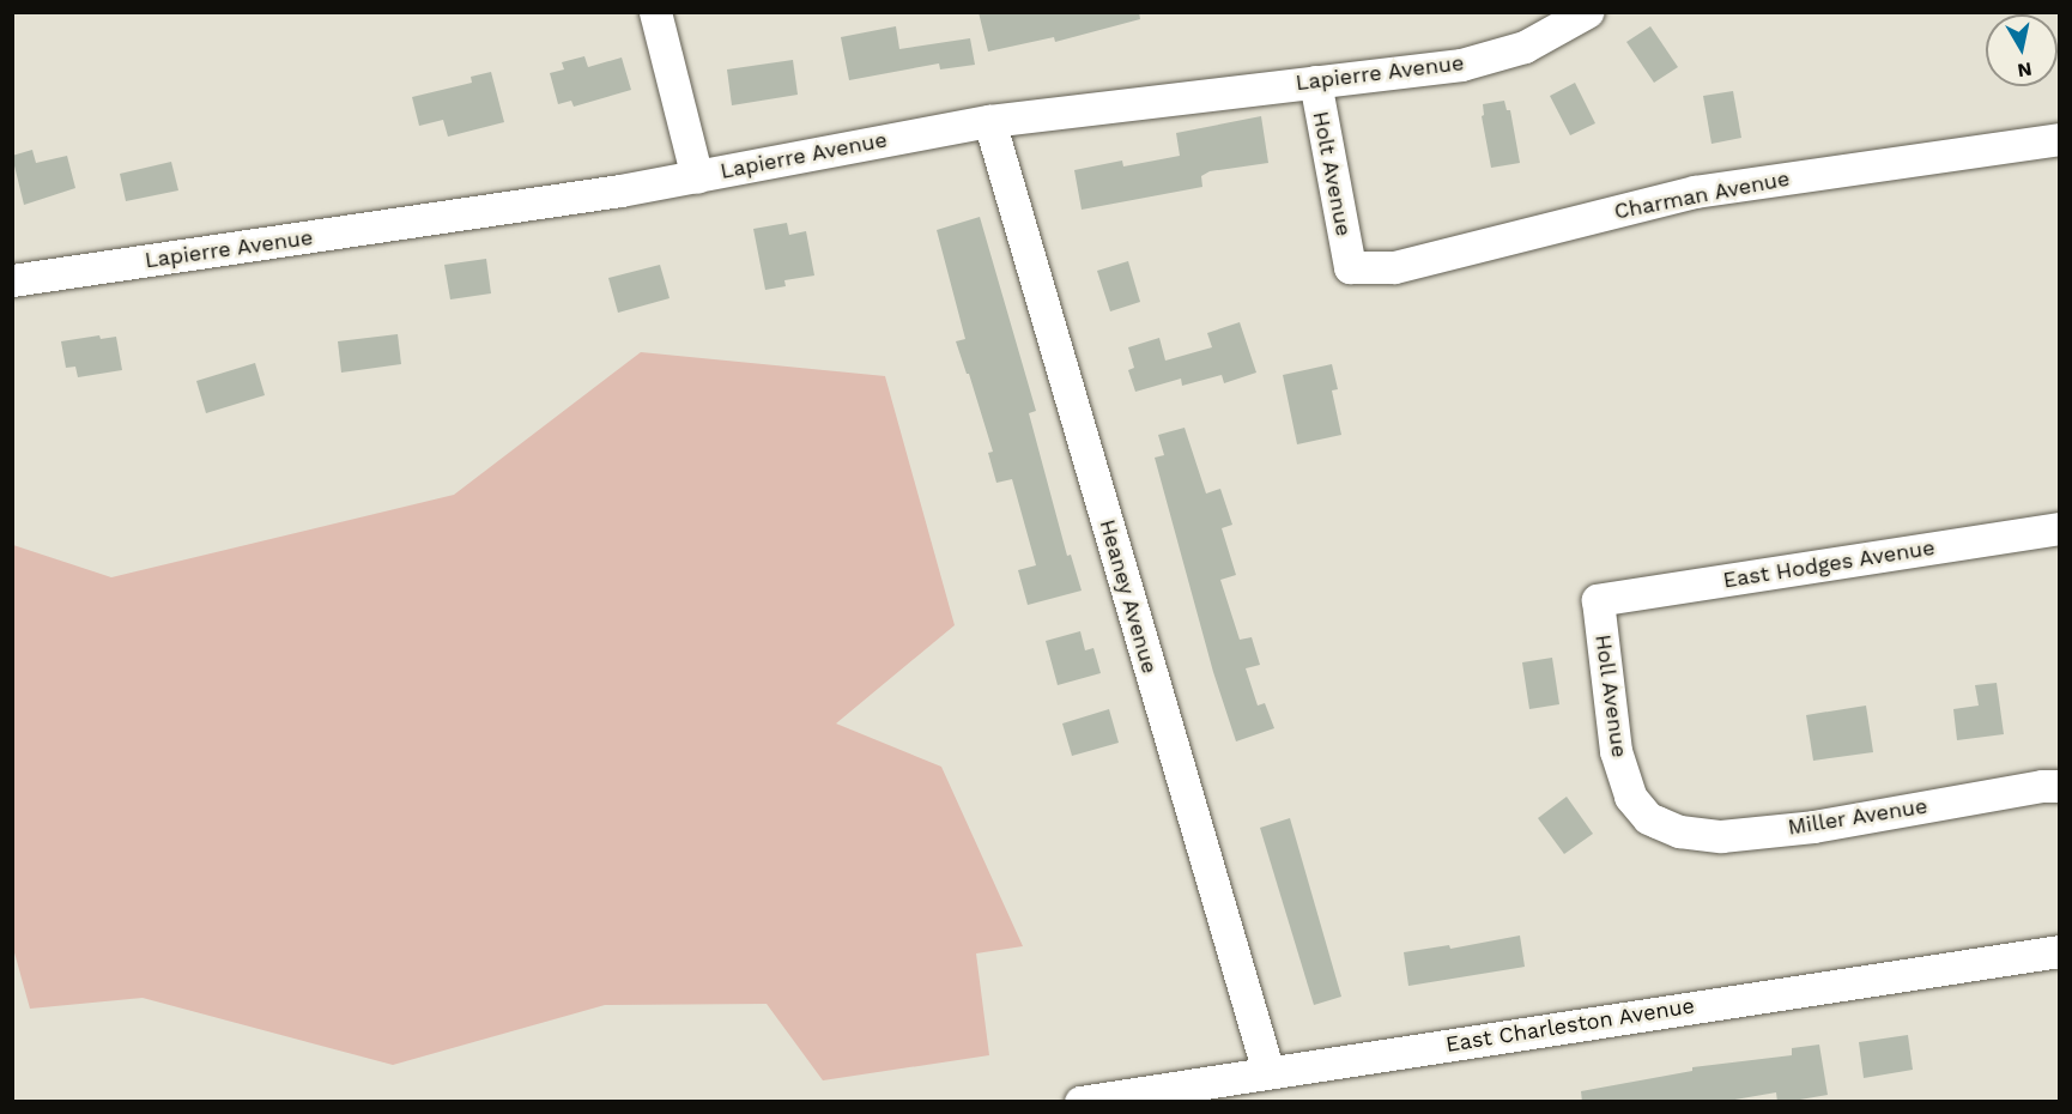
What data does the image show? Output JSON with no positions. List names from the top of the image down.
{
  "streets": {
    "street": [
      "Lapierre Avenue",
      "Holt Avenue",
      "Charman Avenue",
      "East Hodges Avenue",
      "Heaney Avenue",
      "Holl Avenue",
      "Miller Avenue",
      "East Charleston Avenue"
    ]
  },
  "crossings": [
    ["Lapierre Avenue", "Holt Avenue"],
    ["Lapierre Avenue", "Heaney Avenue"],
    ["Holt Avenue", "Charman Avenue"],
    ["East Hodges Avenue", "Holl Avenue"],
    ["Heaney Avenue", "East Charleston Avenue"],
    ["Holl Avenue", "Miller Avenue"]
  ],
  "north": "bottom"
}
